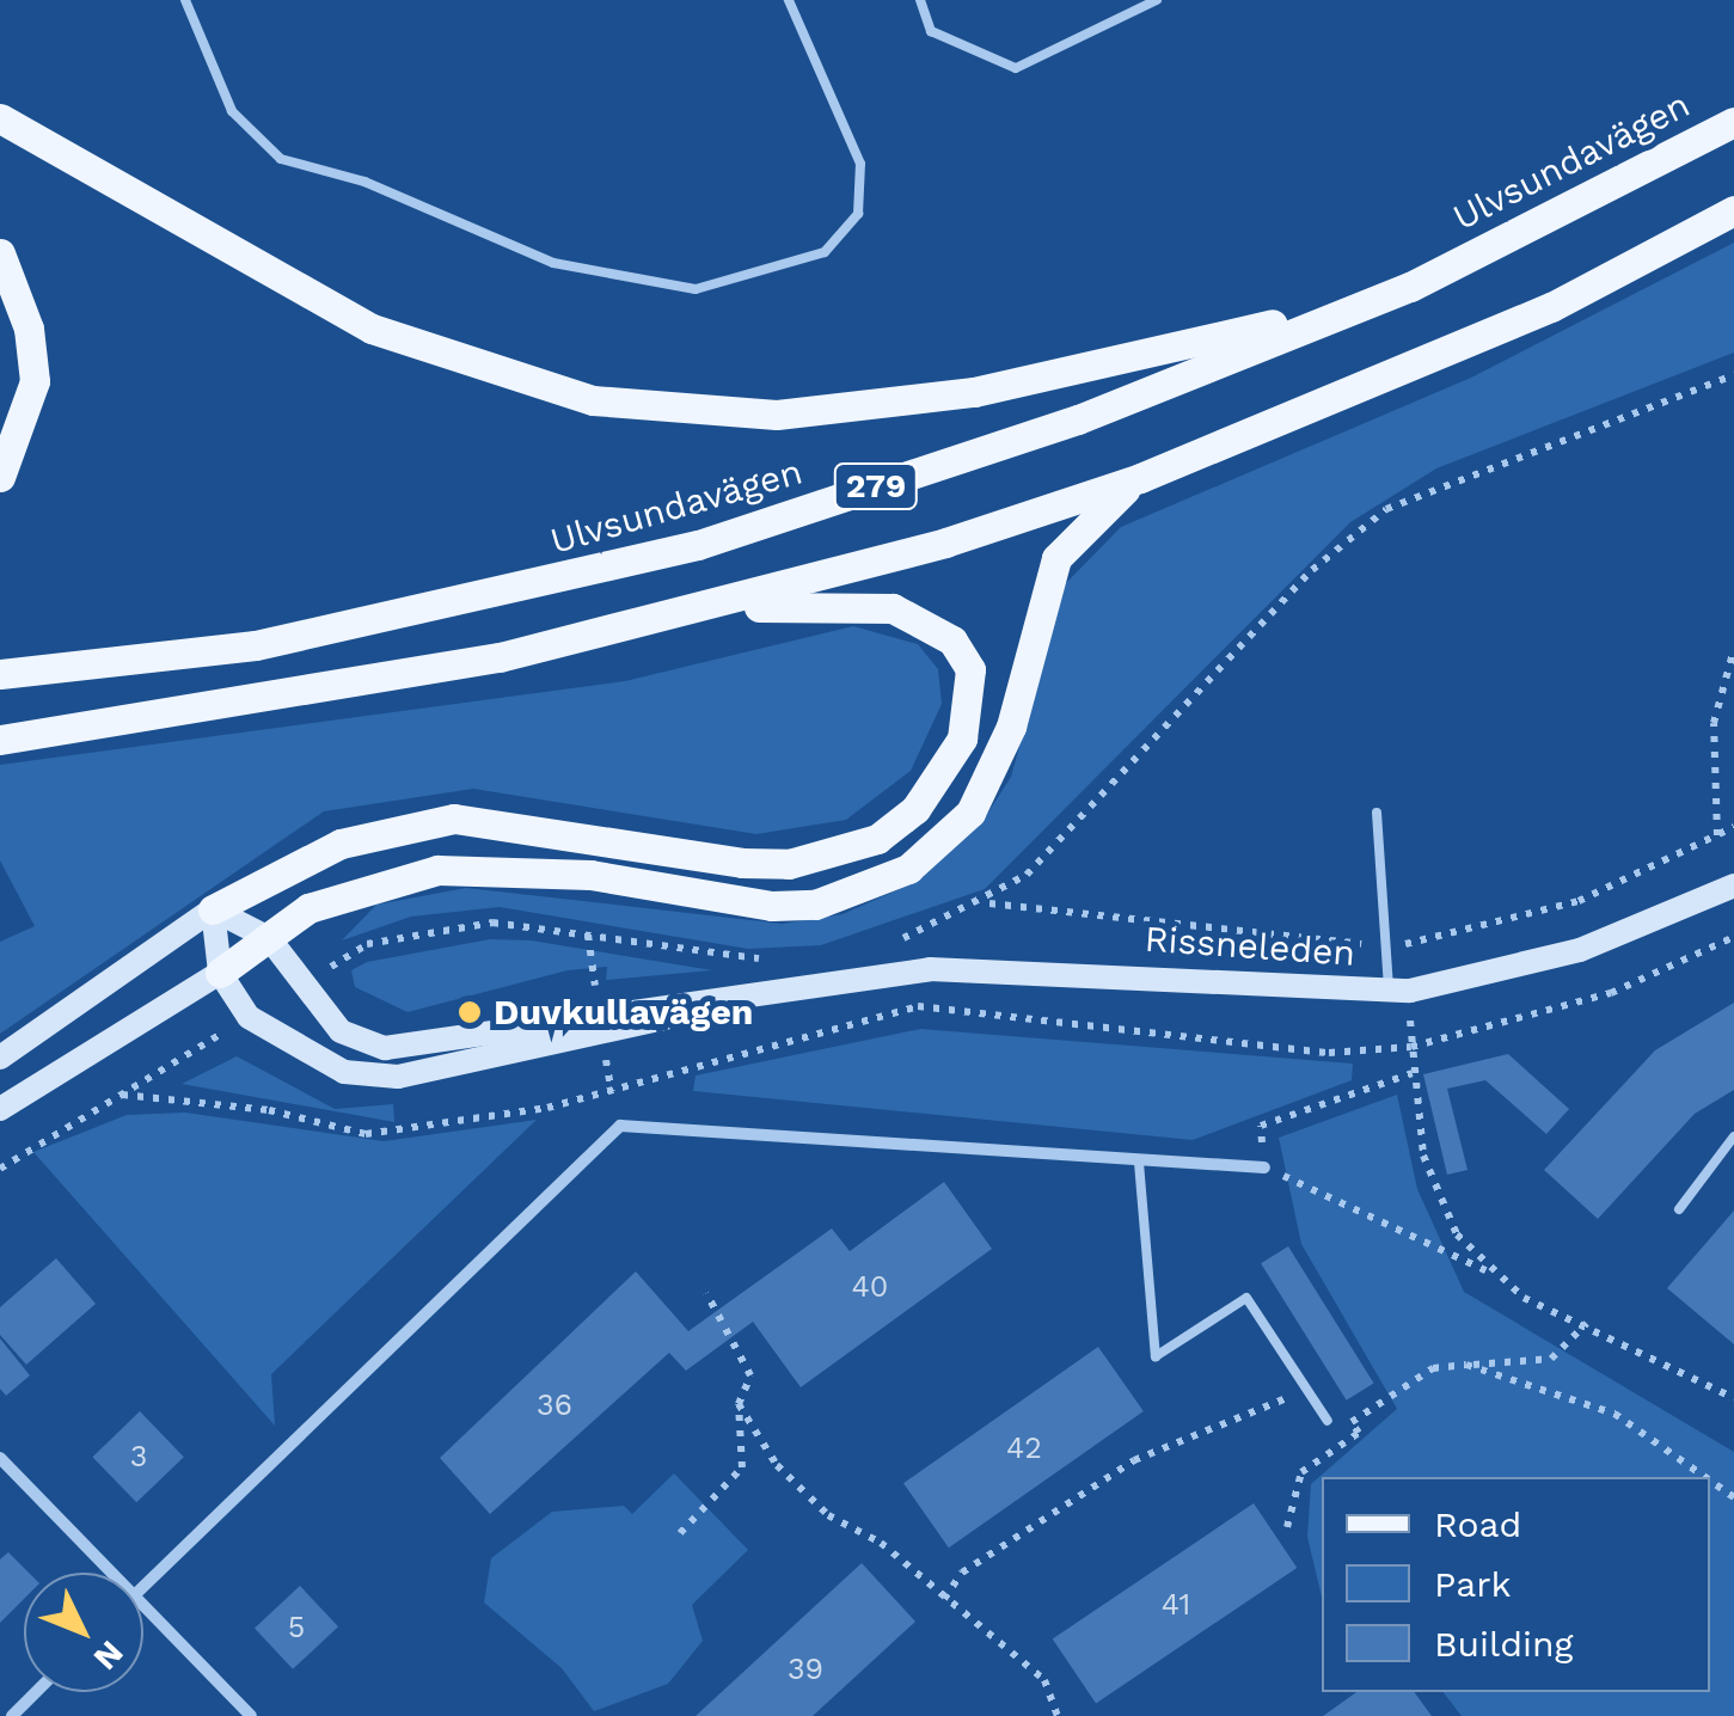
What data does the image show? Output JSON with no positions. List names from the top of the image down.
{
  "streets": {
    "main road": ["Ulvsundavägen", "279"],
    "street": ["Rissneleden"]
  },
  "places": ["Duvkullavägen"],
  "house_numbers": [
    "40",
    "36",
    "42",
    "3",
    "41",
    "5",
    "39"
  ],
  "legend": ["Road", "Park", "Building"],
  "north": "bottom right"
}
